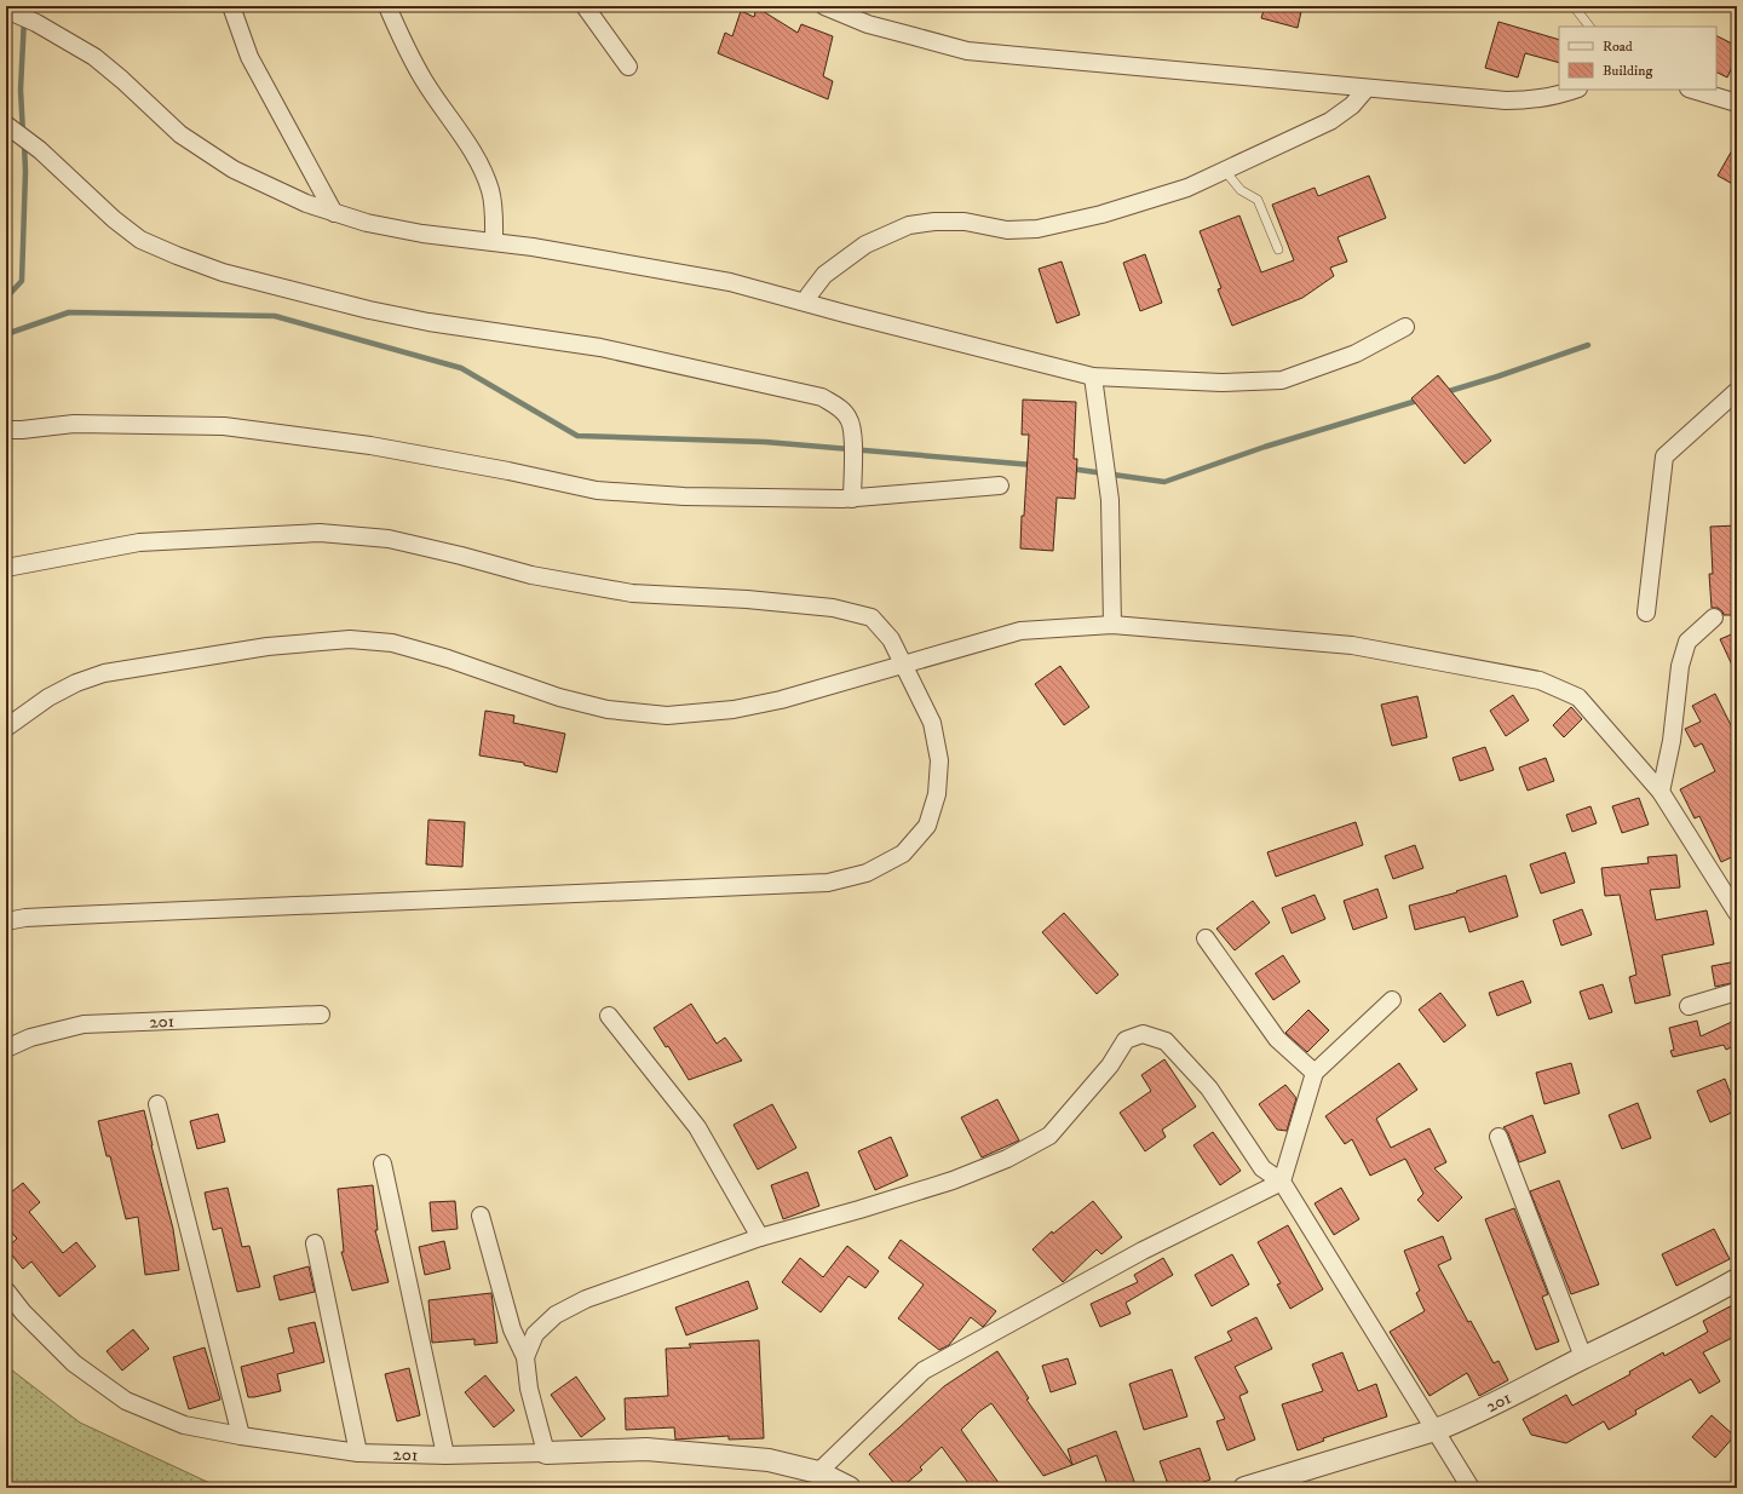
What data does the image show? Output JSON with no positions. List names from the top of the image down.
{
  "streets": {
    "street": ["201"]
  },
  "legend": ["Road", "Building"]
}
